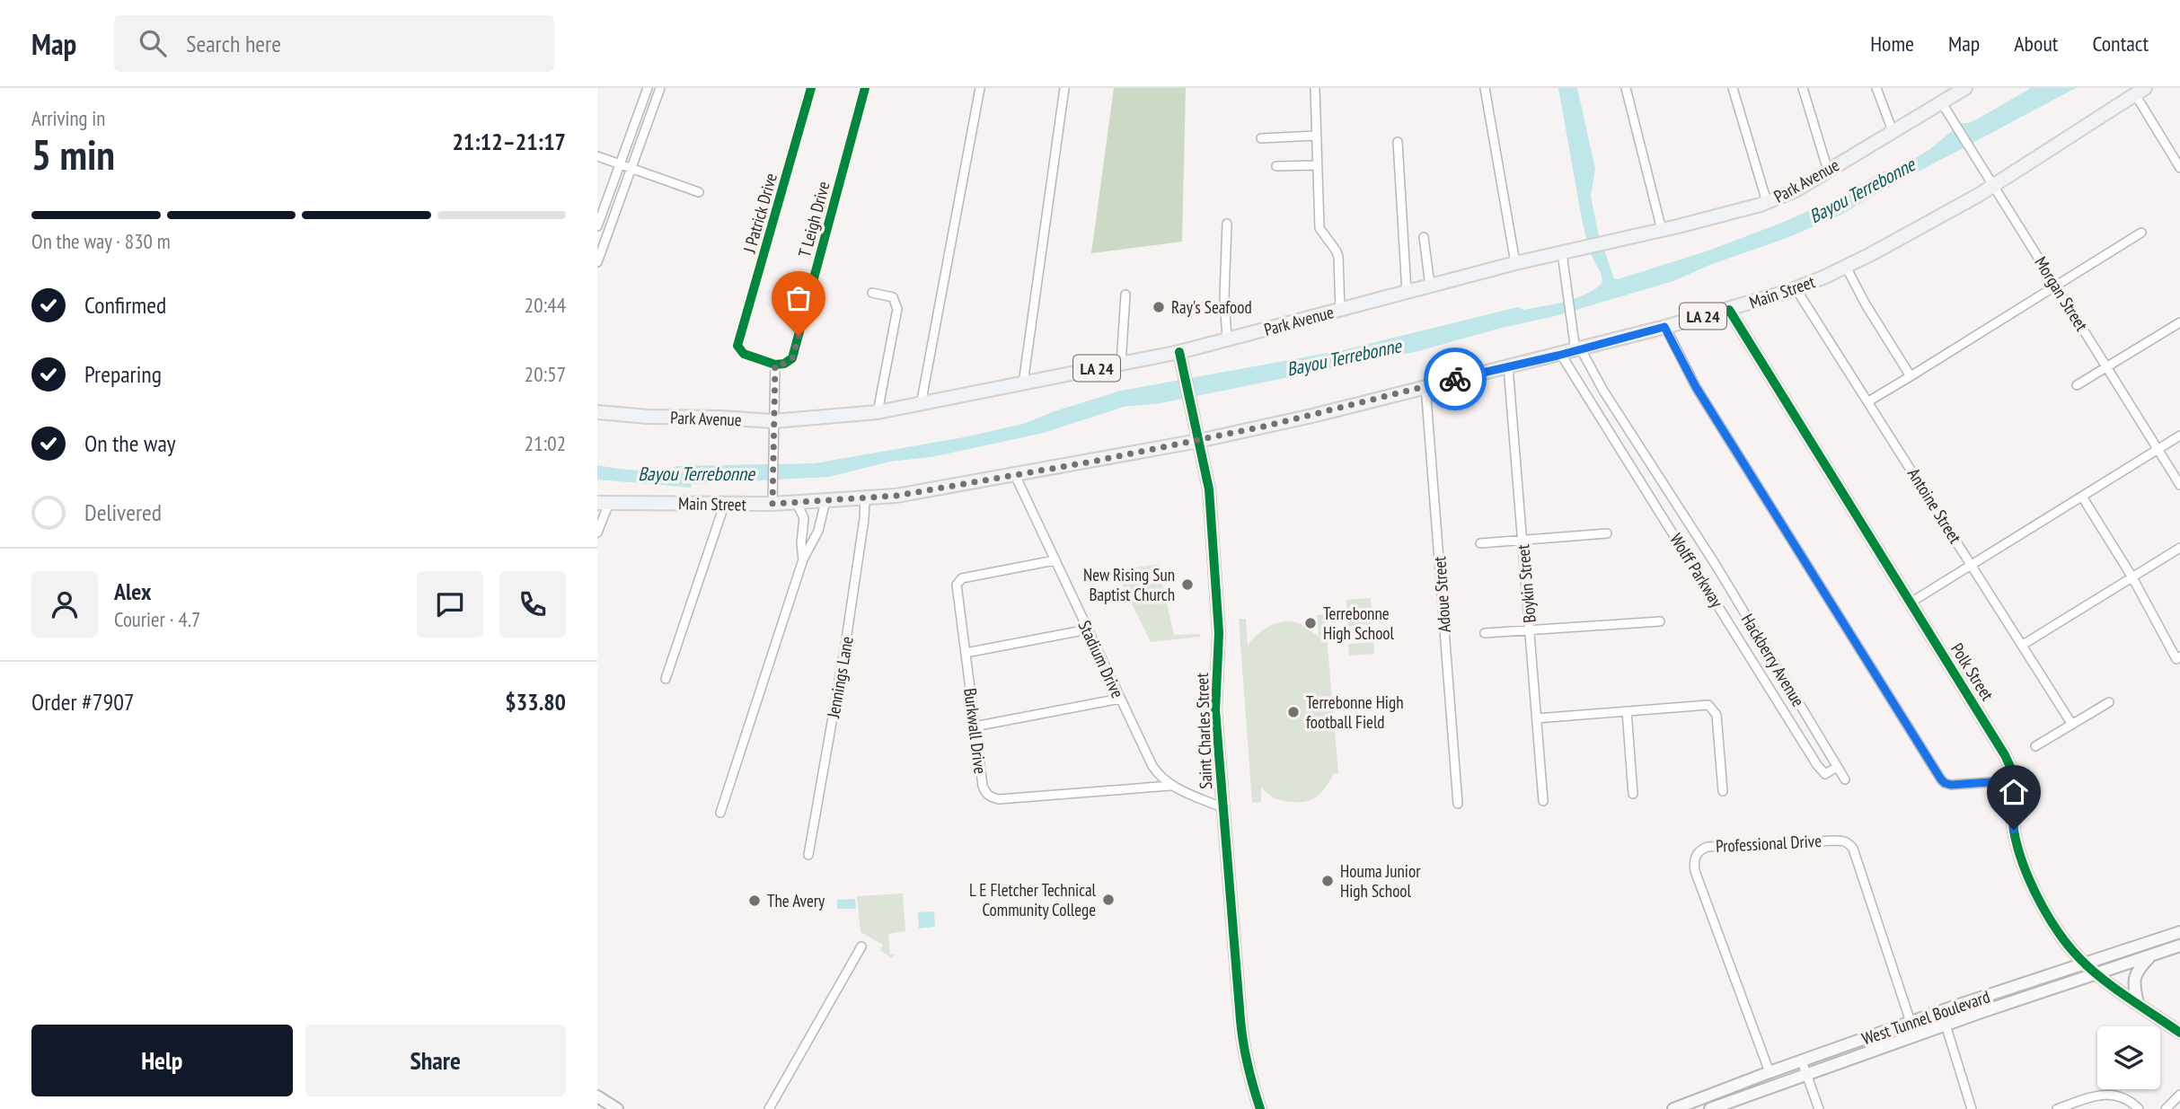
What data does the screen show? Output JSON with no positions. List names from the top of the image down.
{
  "streets": {
    "main road": ["Park Avenue", "Main Street", "LA 24"],
    "street": [
      "J Patrick Drive",
      "T Leigh Drive",
      "Morgan Street",
      "Antoine Street",
      "Wolff Parkway",
      "Boykin Street",
      "Adoue Street",
      "Stadium Drive",
      "Hackberry Avenue",
      "Polk Street",
      "Jennings Lane",
      "Burkwall Drive",
      "Saint Charles Street",
      "Professional Drive",
      "West Tunnel Boulevard"
    ]
  },
  "crossings": [
    ["Park Avenue", "Morgan Street"],
    ["Park Avenue", "Hackberry Avenue"],
    ["Park Avenue", "Saint Charles Street"],
    ["J Patrick Drive", "T Leigh Drive"],
    ["Main Street", "Morgan Street"],
    ["Main Street", "Antoine Street"],
    ["Main Street", "Wolff Parkway"],
    ["Main Street", "Boykin Street"],
    ["Main Street", "Adoue Street"],
    ["Main Street", "Stadium Drive"],
    ["Main Street", "Hackberry Avenue"],
    ["Main Street", "Polk Street"],
    ["Main Street", "Jennings Lane"],
    ["Main Street", "Saint Charles Street"],
    ["Wolff Parkway", "Hackberry Avenue"],
    ["Stadium Drive", "Burkwall Drive"],
    ["Stadium Drive", "Saint Charles Street"],
    ["Polk Street", "West Tunnel Boulevard"],
    ["Professional Drive", "West Tunnel Boulevard"]
  ],
  "water": ["Bayou Terrebonne"],
  "places": [
    "Ray's Seafood",
    "New Rising Sun Baptist Church",
    "Terrebonne High School",
    "Terrebonne High football Field",
    "Houma Junior High School",
    "L E Fletcher Technical Community College",
    "The Avery"
  ],
  "page": {
    "header": "Map",
    "search": "Search here",
    "nav": [
      "Home",
      "Map",
      "About",
      "Contact"
    ],
    "heading": ["5 min", "Arriving in", "21:12–21:17"],
    "panel": [
      "Alex",
      "Courier · 4.7",
      "Order #7907",
      "$33.80"
    ],
    "bar": "On the way · 830 m",
    "list": [
      ["Confirmed", "20:44"],
      ["Preparing", "20:57"],
      ["On the way", "21:02"],
      "Delivered"
    ],
    "buttons": ["Help", "Share"]
  }
}
